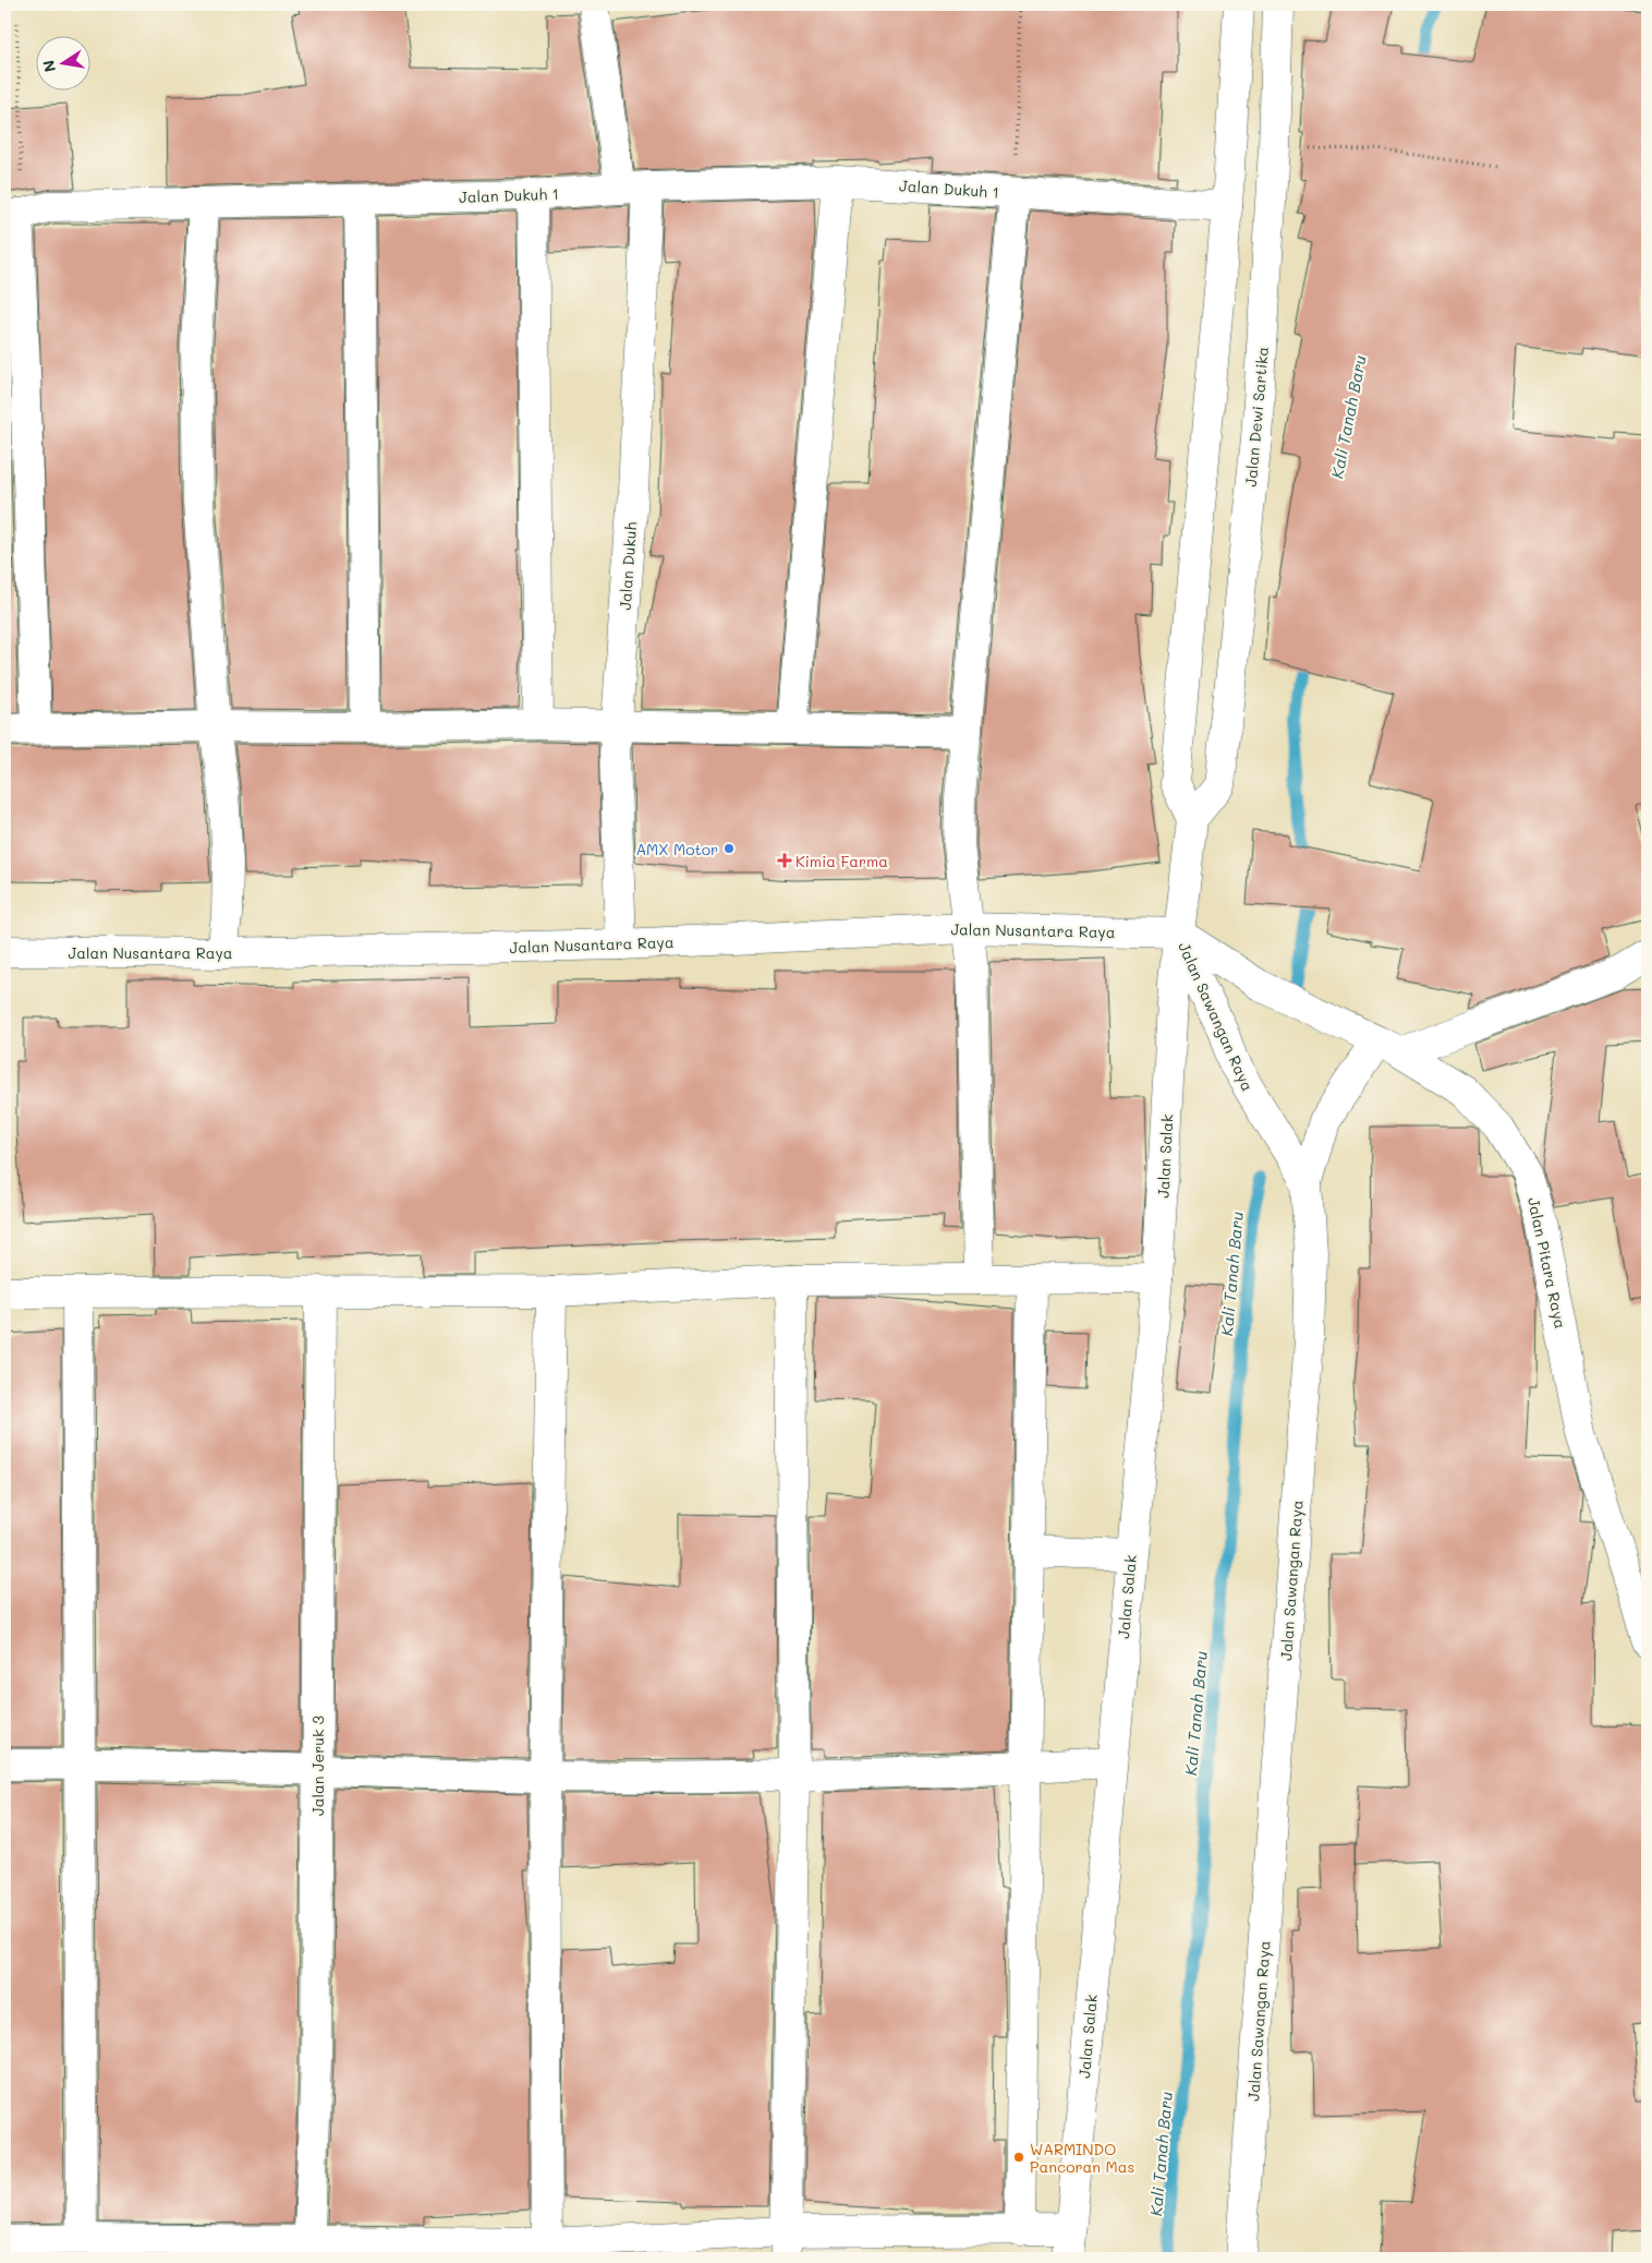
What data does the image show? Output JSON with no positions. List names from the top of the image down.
{
  "streets": {
    "main road": [
      "Jalan Dukuh 1",
      "Jalan Dewi Sartika",
      "Jalan Dukuh",
      "Jalan Nusantara Raya",
      "Jalan Sawangan Raya",
      "Jalan Salak",
      "Jalan Pitara Raya",
      "Jalan Jeruk 3"
    ]
  },
  "crossings": [
    ["Jalan Dukuh 1", "Jalan Dukuh"],
    ["Jalan Dukuh", "Jalan Nusantara Raya"],
    ["Jalan Nusantara Raya", "Jalan Sawangan Raya"],
    ["Jalan Nusantara Raya", "Jalan Salak"],
    ["Jalan Nusantara Raya", "Jalan Pitara Raya"],
    ["Jalan Sawangan Raya", "Jalan Salak"],
    ["Jalan Sawangan Raya", "Jalan Pitara Raya"],
    ["Jalan Salak", "Jalan Pitara Raya"]
  ],
  "water": ["Kali Tanah Baru"],
  "places": {
    "other": ["AMX Motor", "WARMINDO Pancoran Mas"],
    "health": ["Kimia Farma"]
  },
  "north": "left"
}
